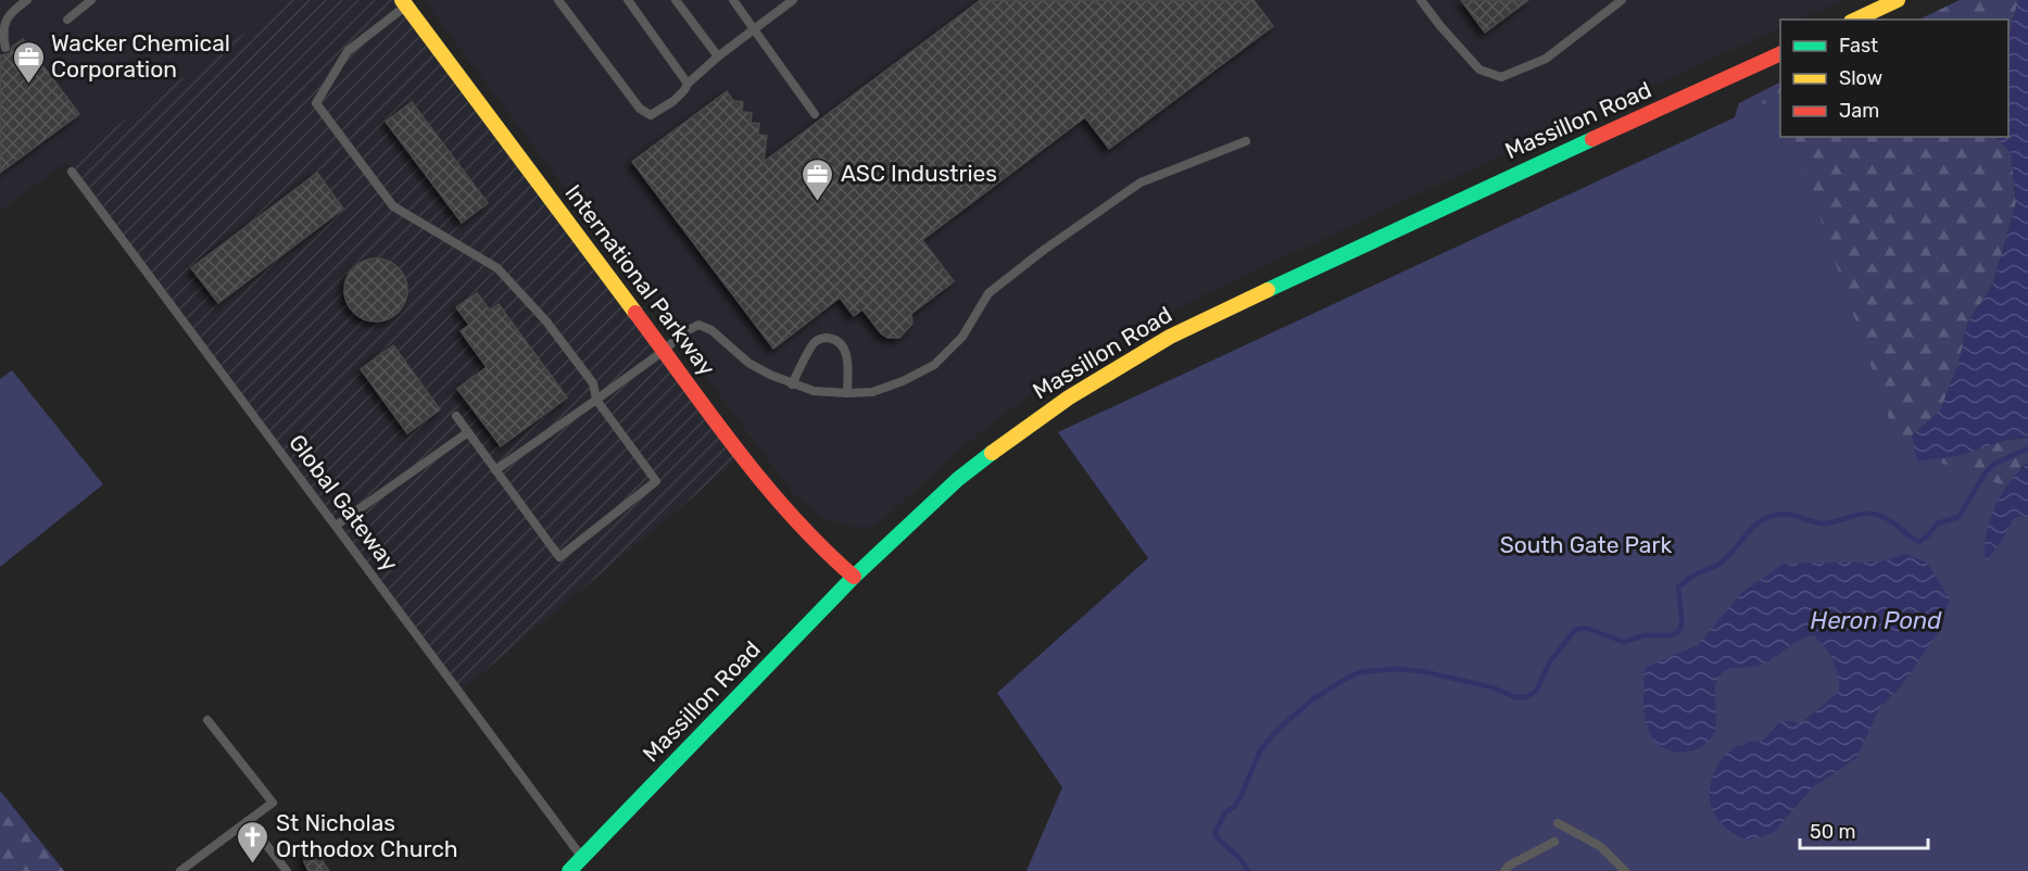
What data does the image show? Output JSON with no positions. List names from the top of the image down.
{
  "streets": {
    "main road": ["Massillon Road", "International Parkway"],
    "lane": ["Global Gateway"]
  },
  "crossings": [
    ["Massillon Road", "International Parkway"],
    ["Massillon Road", "Global Gateway"]
  ],
  "water": ["Heron Pond"],
  "parks": ["South Gate Park"],
  "places": {
    "office": ["Wacker Chemical Corporation", "ASC Industries"],
    "church": ["St Nicholas Orthodox Church"]
  },
  "legend": ["Fast", "Slow", "Jam"],
  "scale_bar": "50 m"
}
